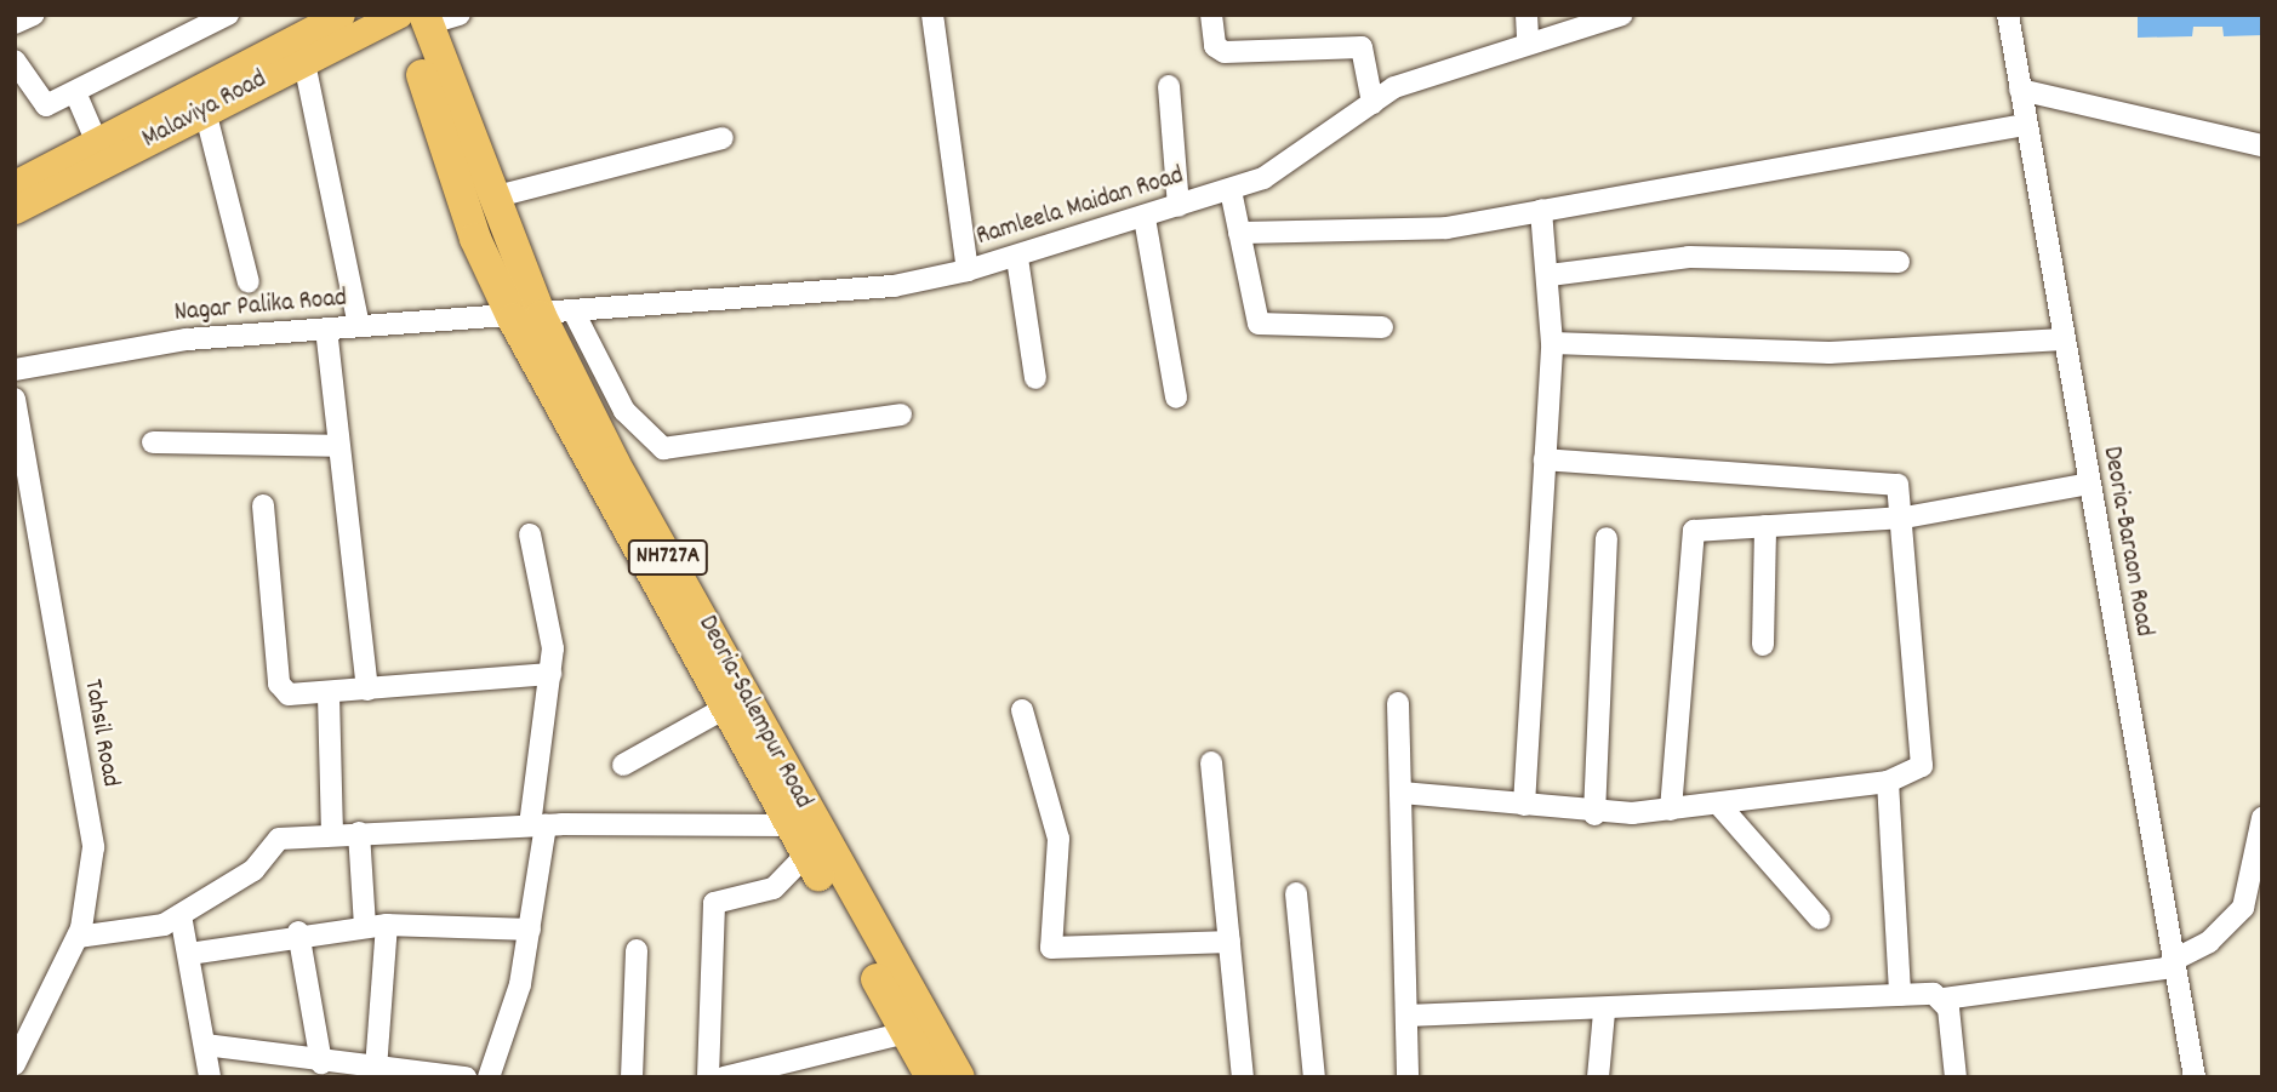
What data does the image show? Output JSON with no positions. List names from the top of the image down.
{
  "streets": {
    "highway": ["NH727A", "Deoria-Salempur Road"],
    "main road": ["Malaviya Road"],
    "street": [
      "Ramleela Maidan Road",
      "Nagar Palika Road",
      "Deoria-Baraon Road",
      "Tahsil Road"
    ]
  },
  "crossings": [
    ["Malaviya Road", "Deoria-Salempur Road"],
    ["Ramleela Maidan Road", "Nagar Palika Road"],
    ["Ramleela Maidan Road", "Deoria-Salempur Road"],
    ["Nagar Palika Road", "Deoria-Salempur Road"]
  ]
}
